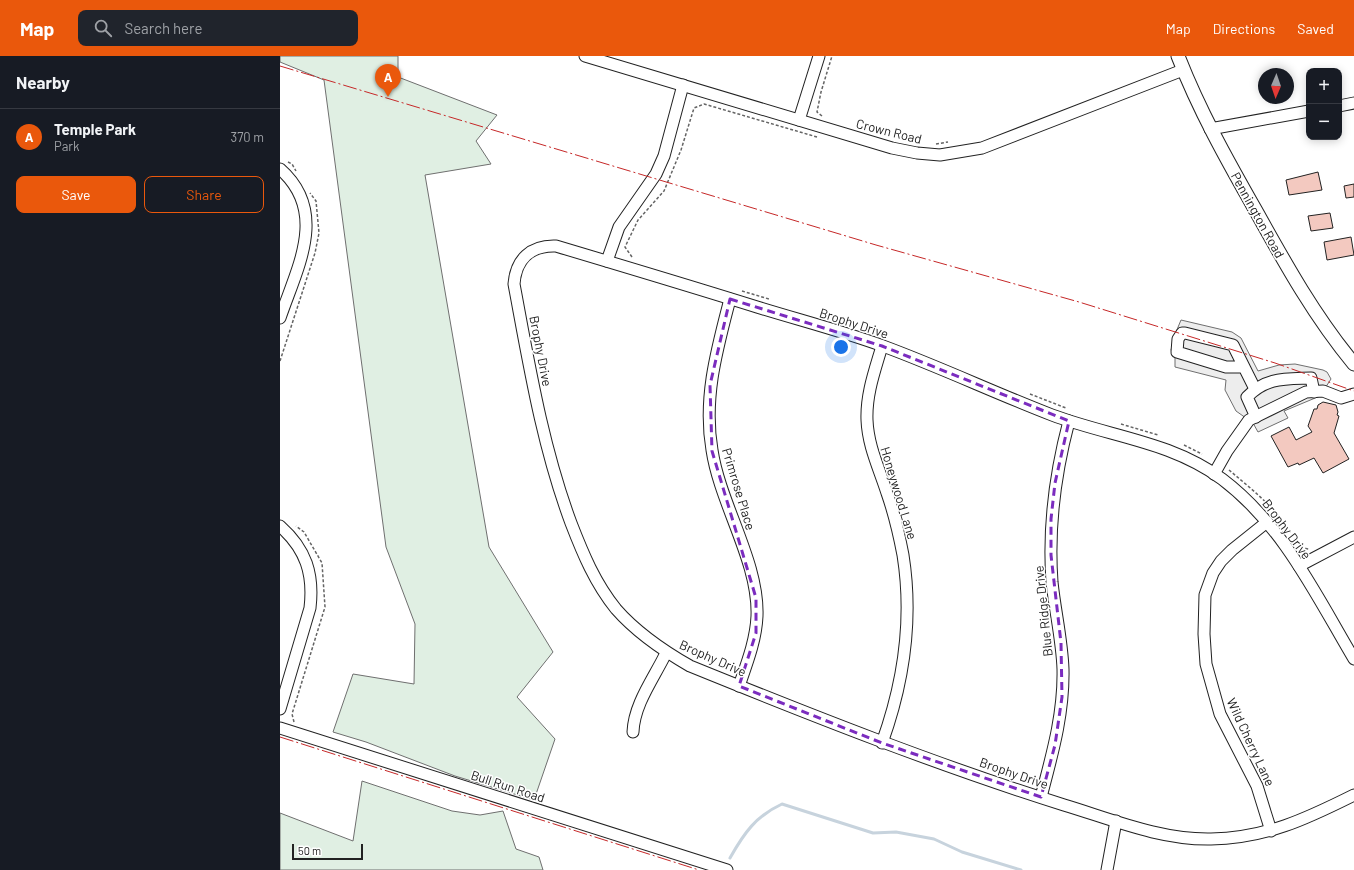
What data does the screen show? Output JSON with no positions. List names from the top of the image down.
{
  "streets": {
    "main road": ["Pennington Road"],
    "street": [
      "Crown Road",
      "Brophy Drive",
      "Primrose Place",
      "Honeywood Lane",
      "Blue Ridge Drive",
      "Wild Cherry Lane",
      "Bull Run Road"
    ]
  },
  "crossings": [
    ["Crown Road", "Pennington Road"],
    ["Brophy Drive", "Primrose Place"],
    ["Brophy Drive", "Honeywood Lane"],
    ["Brophy Drive", "Blue Ridge Drive"],
    ["Brophy Drive", "Wild Cherry Lane"]
  ],
  "scale_bar": "50 m",
  "north": "bottom",
  "page": {
    "header": "Map",
    "search": "Search here",
    "nav": ["Map", "Directions", "Saved"],
    "heading": "Nearby",
    "pins": "A",
    "map_buttons": ["+", "−"],
    "list": [
      {
        "mark": "A",
        "name": "Temple Park",
        "note": "Park",
        "value": "370 m"
      }
    ],
    "buttons": ["Save", "Share"],
    "scale": "50 m"
  }
}
